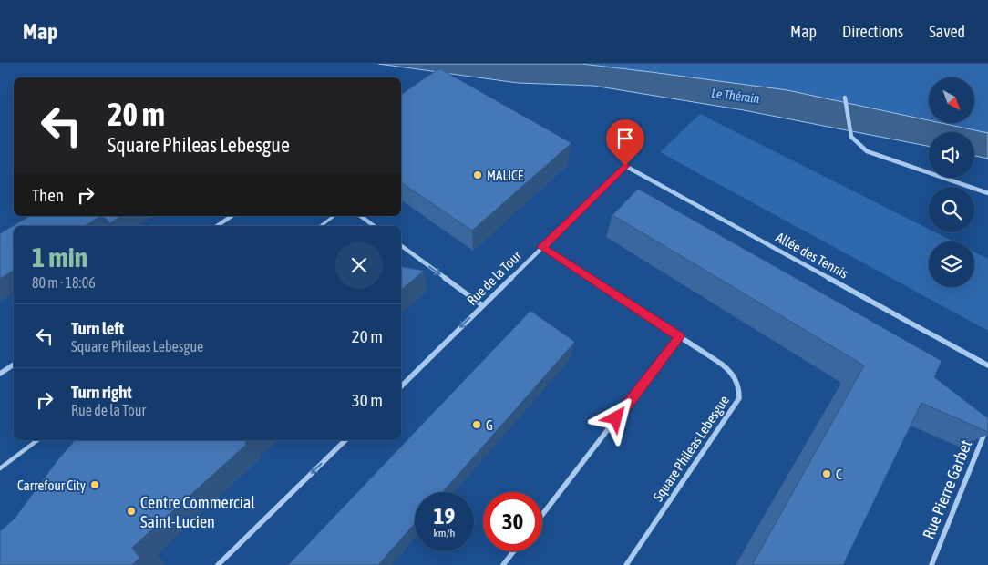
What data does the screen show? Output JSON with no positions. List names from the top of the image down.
{
  "streets": {
    "street": [
      "Allée des Tennis",
      "Rue de la Tour",
      "Square Phileas Lebesgue",
      "Rue Pierre Garbet"
    ]
  },
  "crossings": [
    ["Allée des Tennis", "Rue de la Tour"],
    ["Rue de la Tour", "Square Phileas Lebesgue"]
  ],
  "one_way": ["Rue de la Tour"],
  "water": ["Le Thérain"],
  "places": [
    "MALICE",
    "G",
    "C",
    "Carrefour City",
    "Centre Commercial Saint-Lucien"
  ],
  "north": "bottom right",
  "page": {
    "header": "Map",
    "nav": ["Map", "Directions", "Saved"],
    "turn": ["20 m", "Square Phileas Lebesgue"],
    "then": "Then",
    "heading": ["1 min", "80 m · 18:06"],
    "list": [
      {
        "name": "Turn left",
        "note": "Square Phileas Lebesgue",
        "value": "20 m"
      },
      {
        "name": "Turn right",
        "note": "Rue de la Tour",
        "value": "30 m"
      }
    ],
    "speed": "19 km/h",
    "limit": "30"
  }
}
